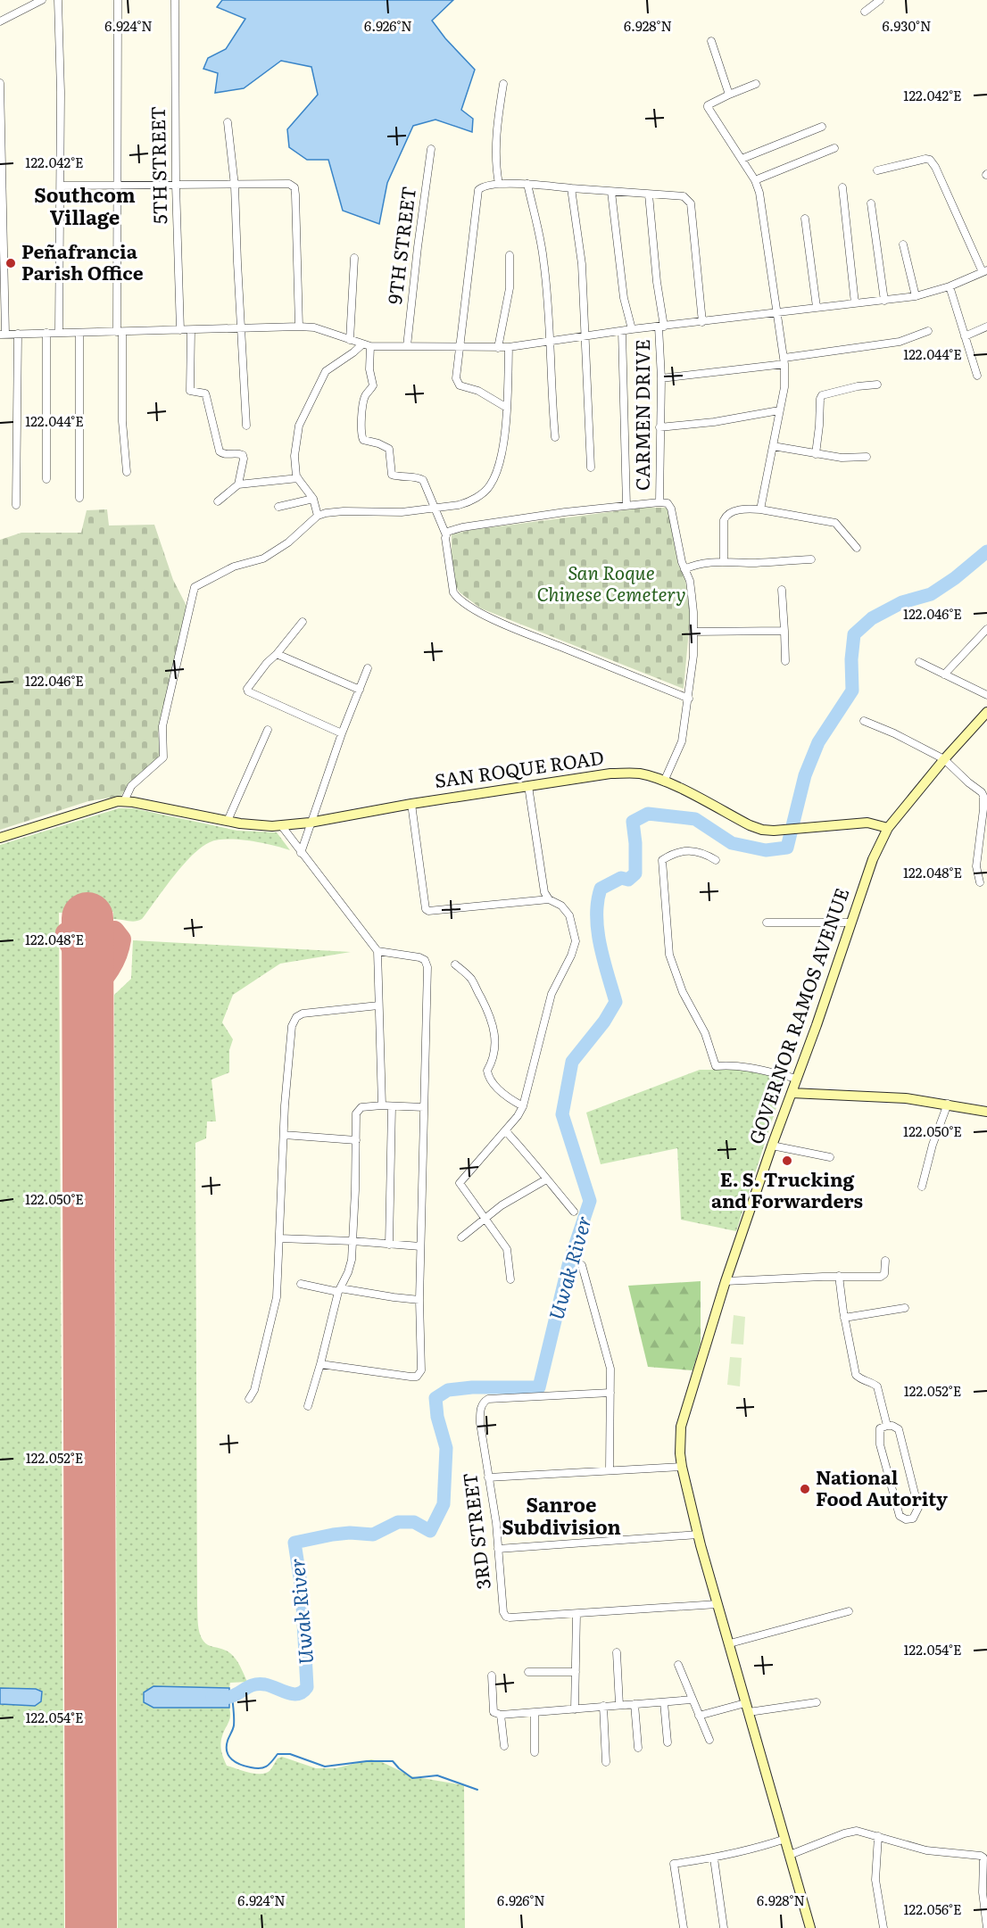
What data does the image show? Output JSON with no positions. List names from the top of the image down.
{
  "streets": {
    "main road": ["SAN ROQUE ROAD", "GOVERNOR RAMOS AVENUE"],
    "street": [
      "5TH STREET",
      "9TH STREET",
      "CARMEN DRIVE",
      "3RD STREET"
    ]
  },
  "crossings": [
    ["SAN ROQUE ROAD", "GOVERNOR RAMOS AVENUE"]
  ],
  "districts": ["Southcom Village", "Sanroe Subdivision"],
  "water": ["Uwak River"],
  "parks": ["San Roque Chinese Cemetery"],
  "places": ["Peñafrancia Parish Office", "E. S. Trucking and Forwarders", "National Food Autority"],
  "coordinates": [
    "6.924°N",
    "6.926°N",
    "6.928°N",
    "6.930°N",
    "122.042°E",
    "122.044°E",
    "122.046°E",
    "122.048°E",
    "122.050°E",
    "122.052°E",
    "122.054°E",
    "122.056°E"
  ]
}
